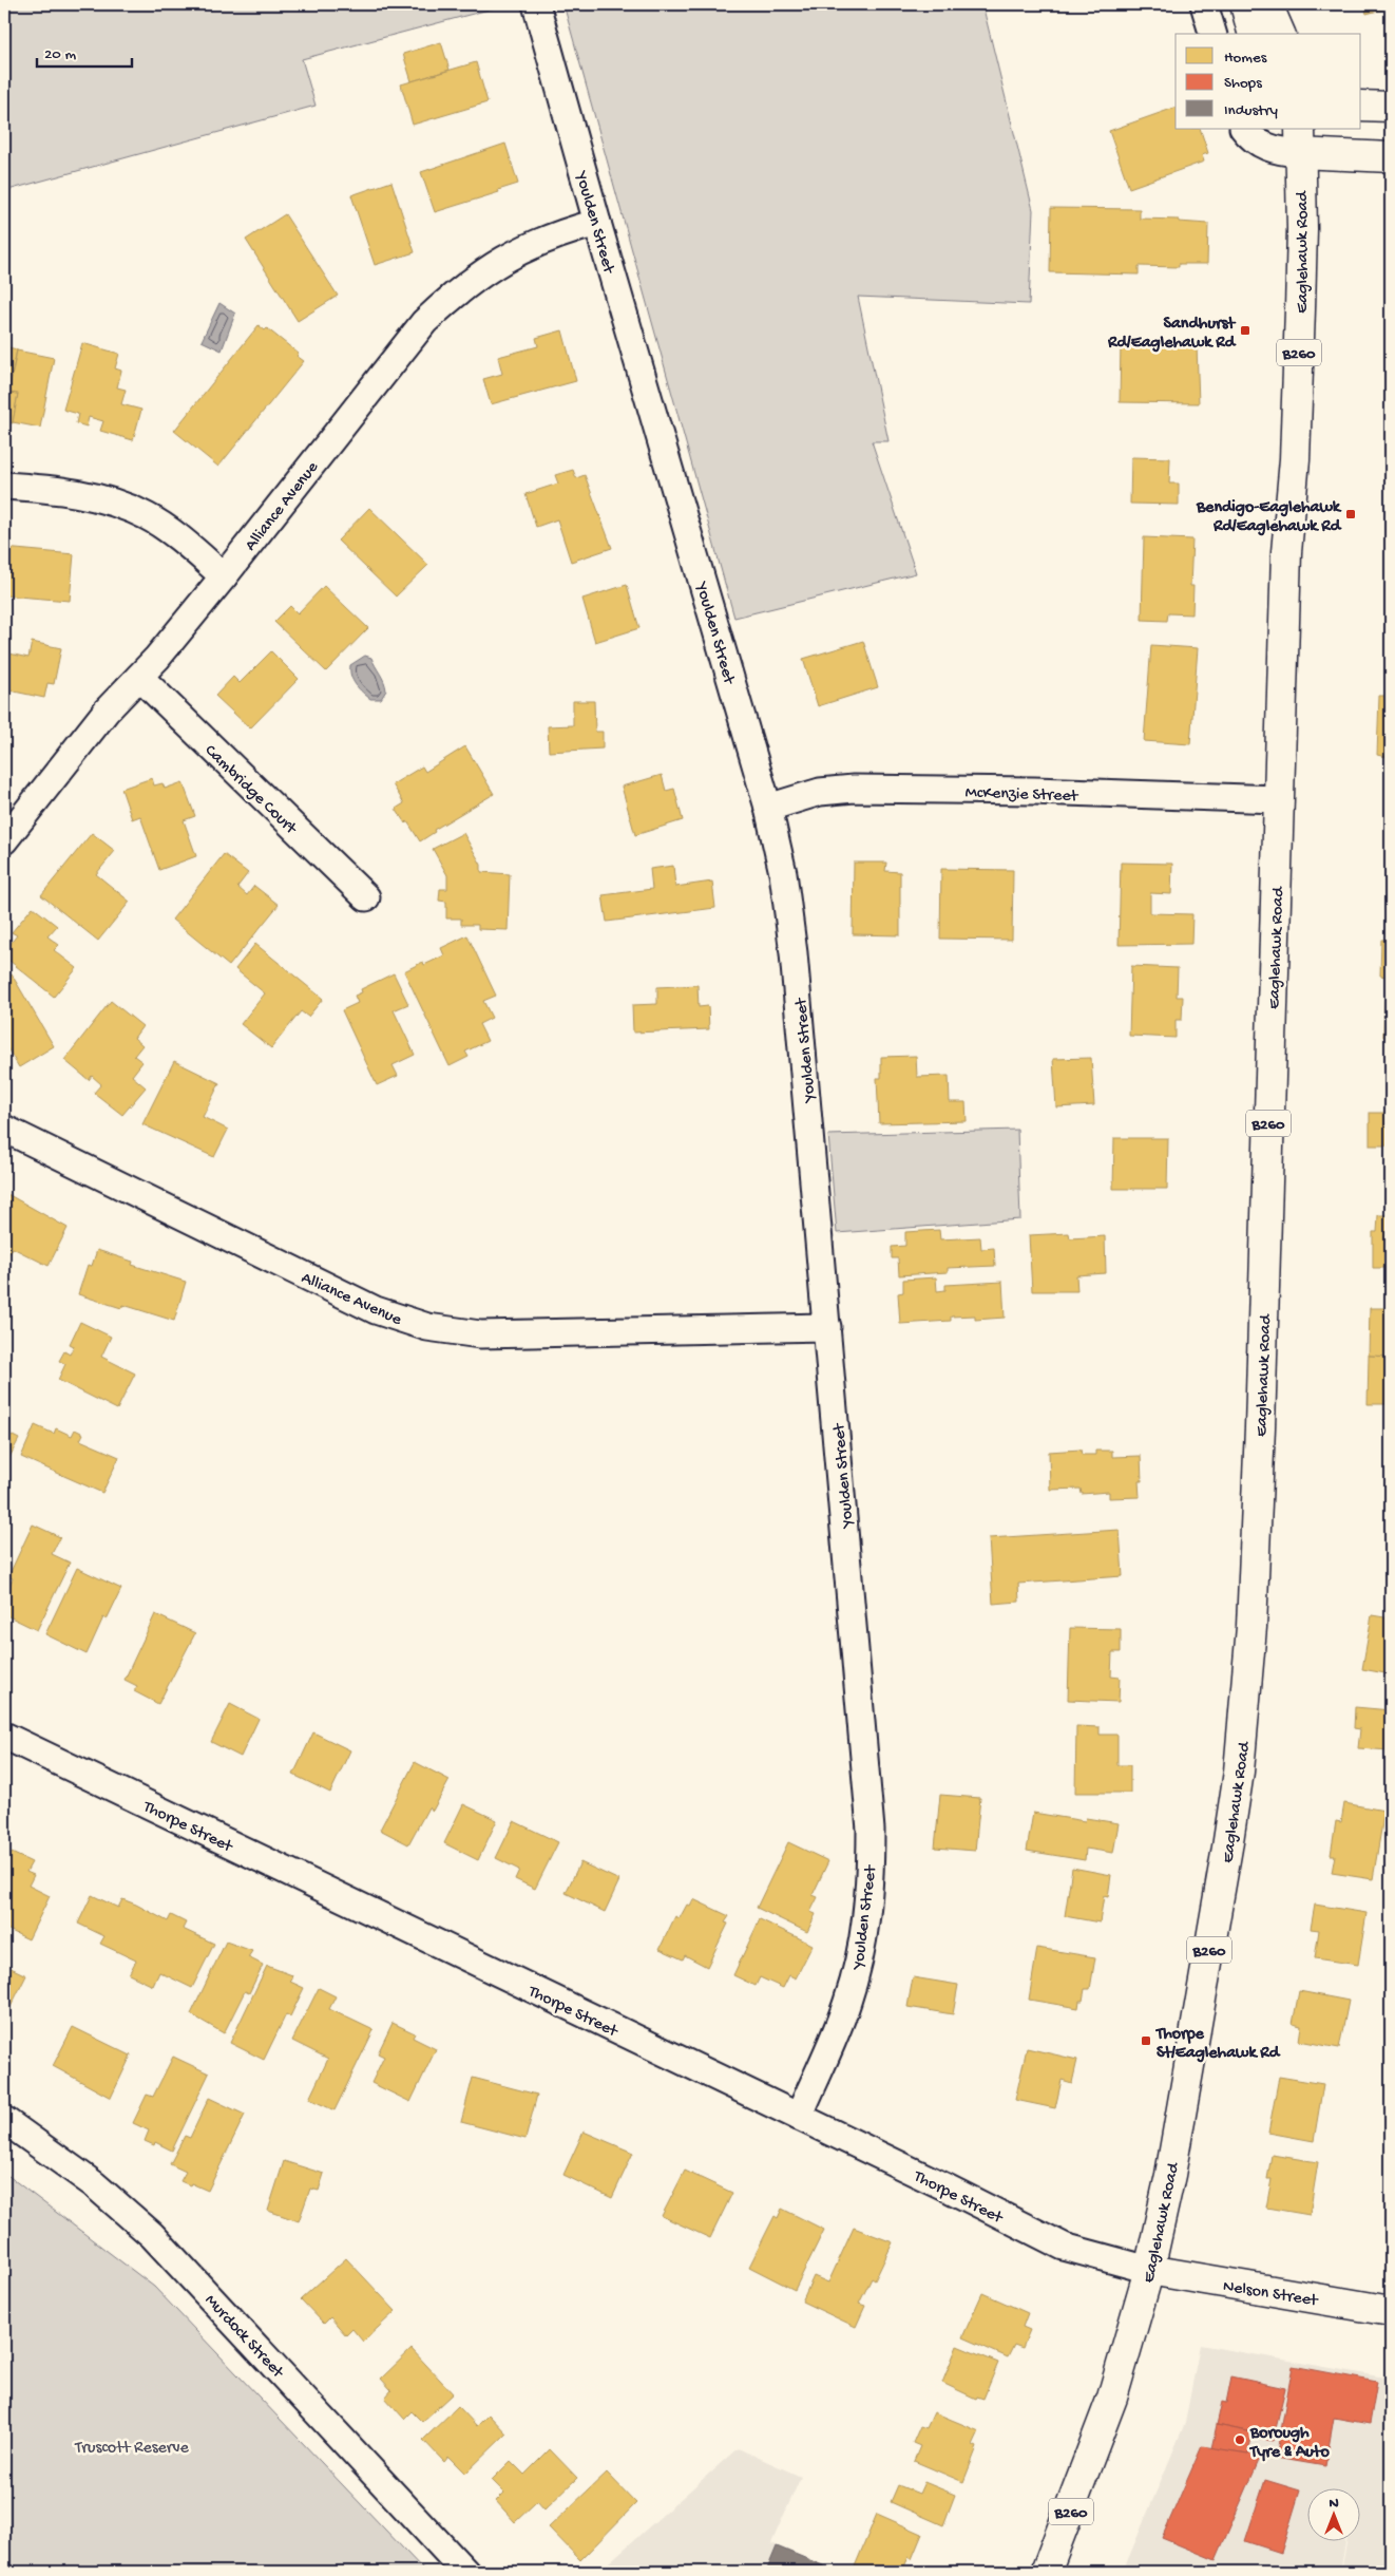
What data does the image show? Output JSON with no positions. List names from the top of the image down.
{
  "streets": {
    "main road": ["Eaglehawk Road", "B260", "Nelson Street"],
    "street": [
      "Youlden Street",
      "Alliance Avenue",
      "Cambridge Court",
      "McKenzie Street",
      "Thorpe Street",
      "Murdock Street"
    ]
  },
  "crossings": [
    ["Youlden Street", "Alliance Avenue"],
    ["Youlden Street", "McKenzie Street"],
    ["Youlden Street", "Thorpe Street"],
    ["Eaglehawk Road", "McKenzie Street"],
    ["Eaglehawk Road", "Thorpe Street"],
    ["Eaglehawk Road", "Nelson Street"],
    ["Alliance Avenue", "Cambridge Court"],
    ["Thorpe Street", "Nelson Street"]
  ],
  "parks": ["Truscott Reserve"],
  "places": {
    "transit": ["Sandhurst Rd/Eaglehawk Rd", "Bendigo-Eaglehawk Rd/Eaglehawk Rd", "Thorpe St/Eaglehawk Rd"],
    "other": ["Borough Tyre & Auto"]
  },
  "legend": ["Homes", "Shops", "Industry"],
  "scale_bar": "20 m",
  "north": "top"
}
